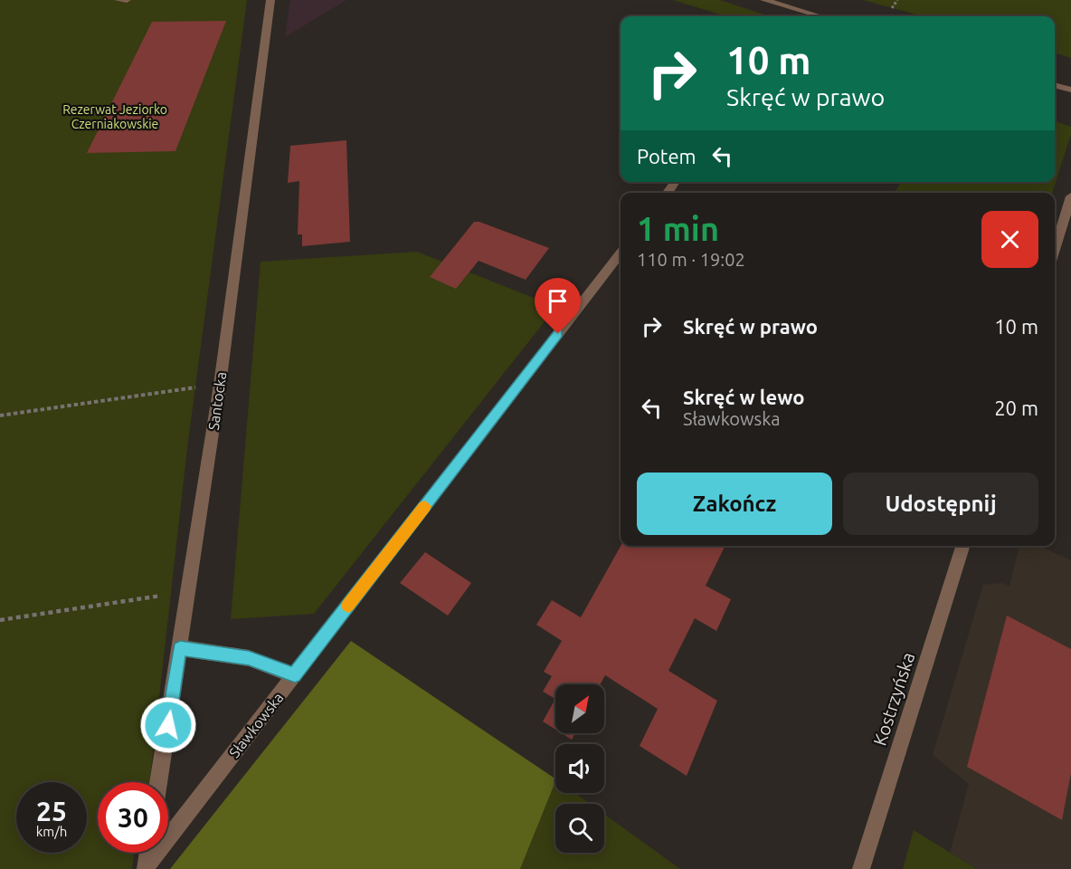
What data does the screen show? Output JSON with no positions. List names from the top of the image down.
{
  "streets": {
    "street": ["Santocka", "Kostrzyńska", "Sławkowska"]
  },
  "parks": ["Rezerwat Jeziorko Czerniakowskie"],
  "north": "top right",
  "page": {
    "turn": ["10 m", "Skręć w prawo"],
    "then": "Potem",
    "heading": ["1 min", "110 m · 19:02"],
    "list": [
      {
        "name": "Skręć w prawo",
        "value": "10 m"
      },
      {
        "name": "Skręć w lewo",
        "note": "Sławkowska",
        "value": "20 m"
      }
    ],
    "buttons": ["Zakończ", "Udostępnij"],
    "speed": "25 km/h",
    "limit": "30"
  }
}
